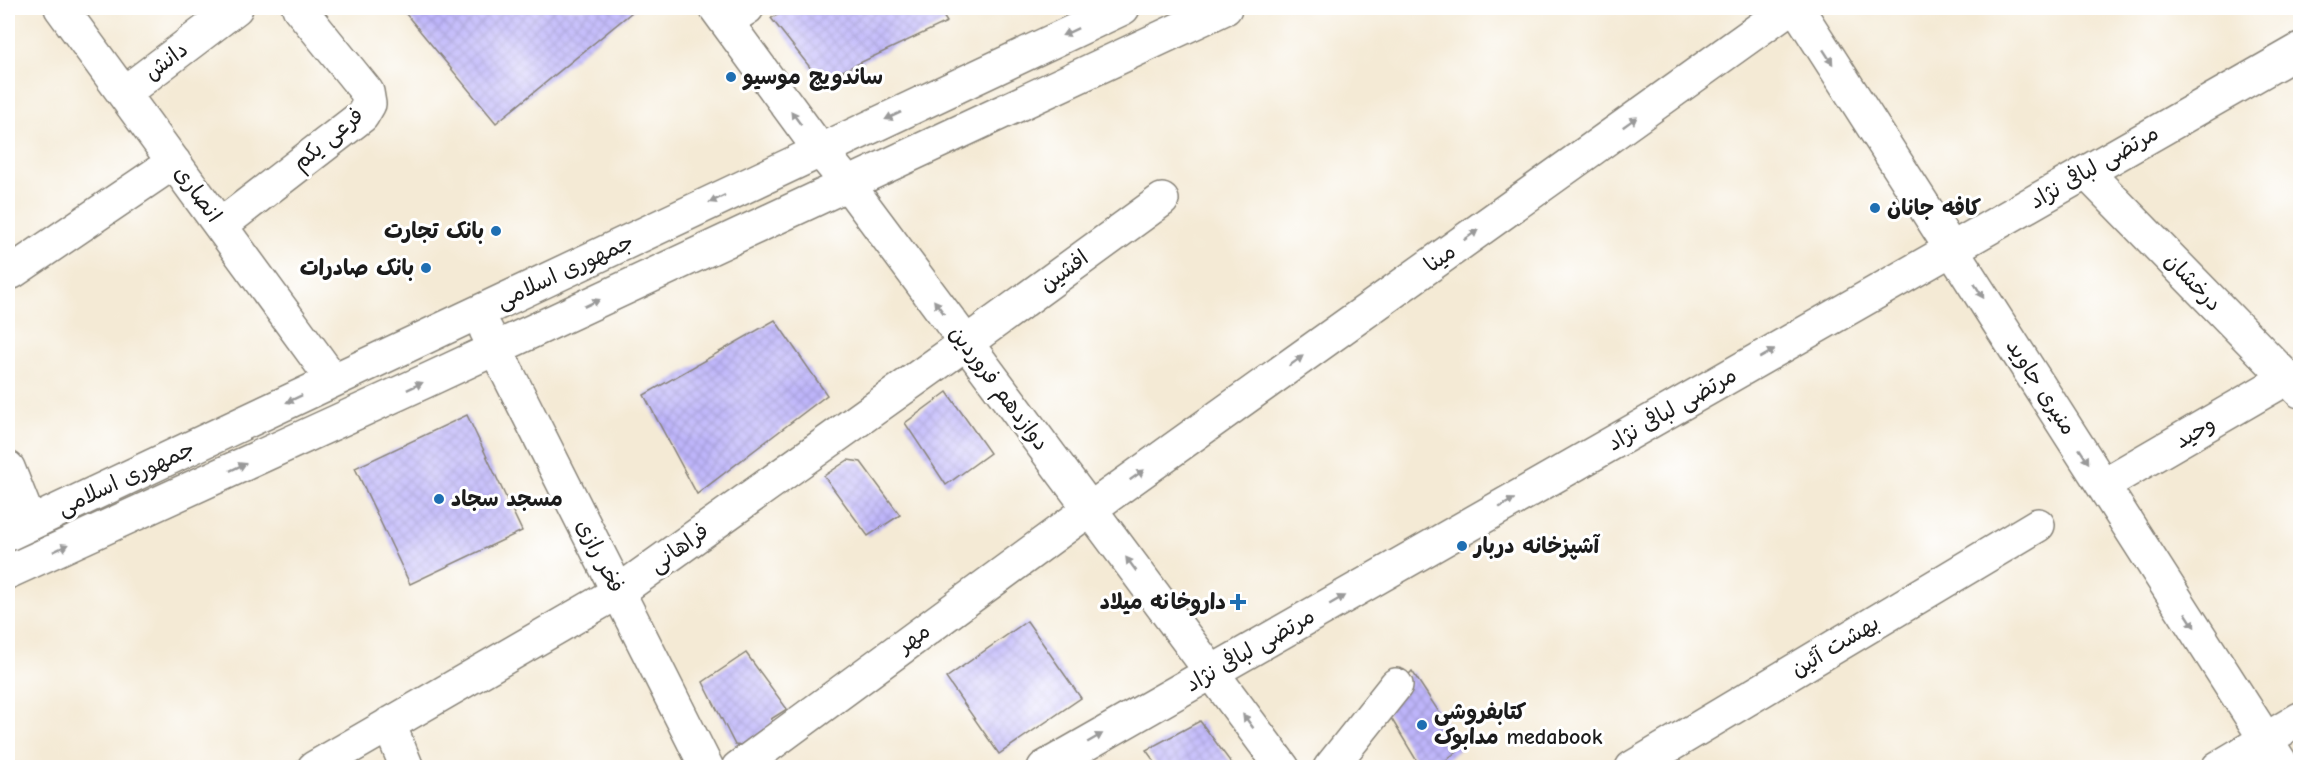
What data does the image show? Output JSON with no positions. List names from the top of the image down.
{
  "streets": {
    "street": [
      "دانش",
      "فرعی یکم",
      "مرتضی لبافی نژاد",
      "انصاری",
      "مینا",
      "جمهوری اسلامی",
      "افشین",
      "درخشان",
      "منیری جاوید",
      "دوازدهم فروردین",
      "وحید",
      "فراهانی",
      "فخر رازی",
      "مهر",
      "بهشت آئین"
    ]
  },
  "crossings": [
    ["دانش", "انصاری"],
    ["فرعی یکم", "انصاری"],
    ["مرتضی لبافی نژاد", "درخشان"],
    ["مرتضی لبافی نژاد", "منیری جاوید"],
    ["مرتضی لبافی نژاد", "دوازدهم فروردین"],
    ["انصاری", "جمهوری اسلامی"],
    ["مینا", "دوازدهم فروردین"],
    ["مینا", "مهر"],
    ["جمهوری اسلامی", "دوازدهم فروردین"],
    ["جمهوری اسلامی", "فخر رازی"],
    ["افشین", "دوازدهم فروردین"],
    ["افشین", "فراهانی"],
    ["درخشان", "وحید"],
    ["منیری جاوید", "وحید"],
    ["دوازدهم فروردین", "فراهانی"],
    ["دوازدهم فروردین", "مهر"],
    ["فراهانی", "فخر رازی"]
  ],
  "one_way": [
    "مرتضی لبافی نژاد",
    "مینا",
    "منیری جاوید",
    "دوازدهم فروردین"
  ],
  "places": {
    "other": [
      "ساندویچ موسیو",
      "کافه جانان",
      "بانک تجارت",
      "بانک صادرات",
      "مسجد سجاد",
      "آشپزخانه دربار",
      "کتابفروشی مدابوک medabook"
    ],
    "health": ["داروخانه میلاد"]
  }
}
